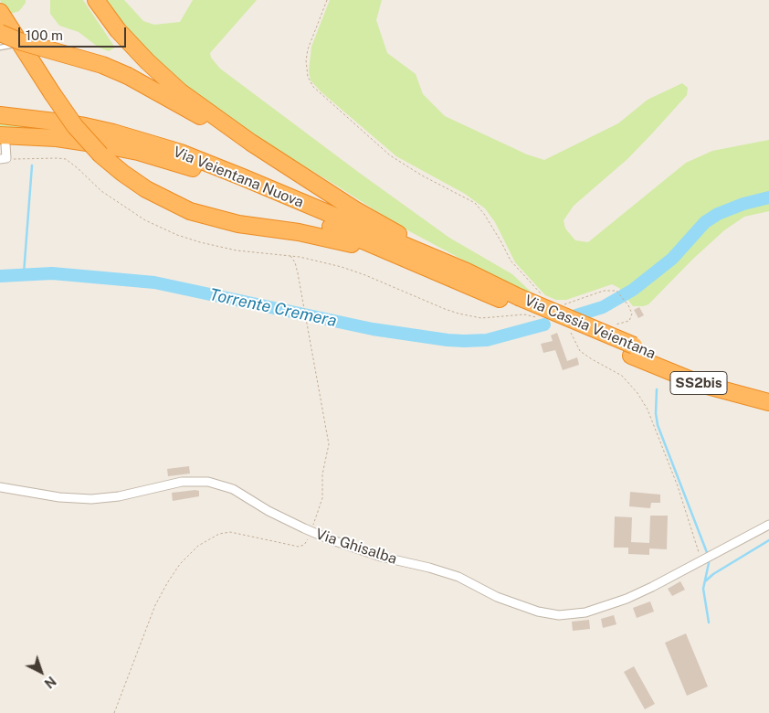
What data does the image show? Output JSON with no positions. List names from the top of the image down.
{
  "streets": {
    "highway": ["Via Veientana Nuova", "Via Cassia Veientana", "SS2bis"],
    "street": ["Via Ghisalba"]
  },
  "crossings": [
    ["Via Veientana Nuova", "Via Cassia Veientana"]
  ],
  "water": ["Torrente Cremera"],
  "scale_bar": "100 m",
  "north": "bottom right"
}
